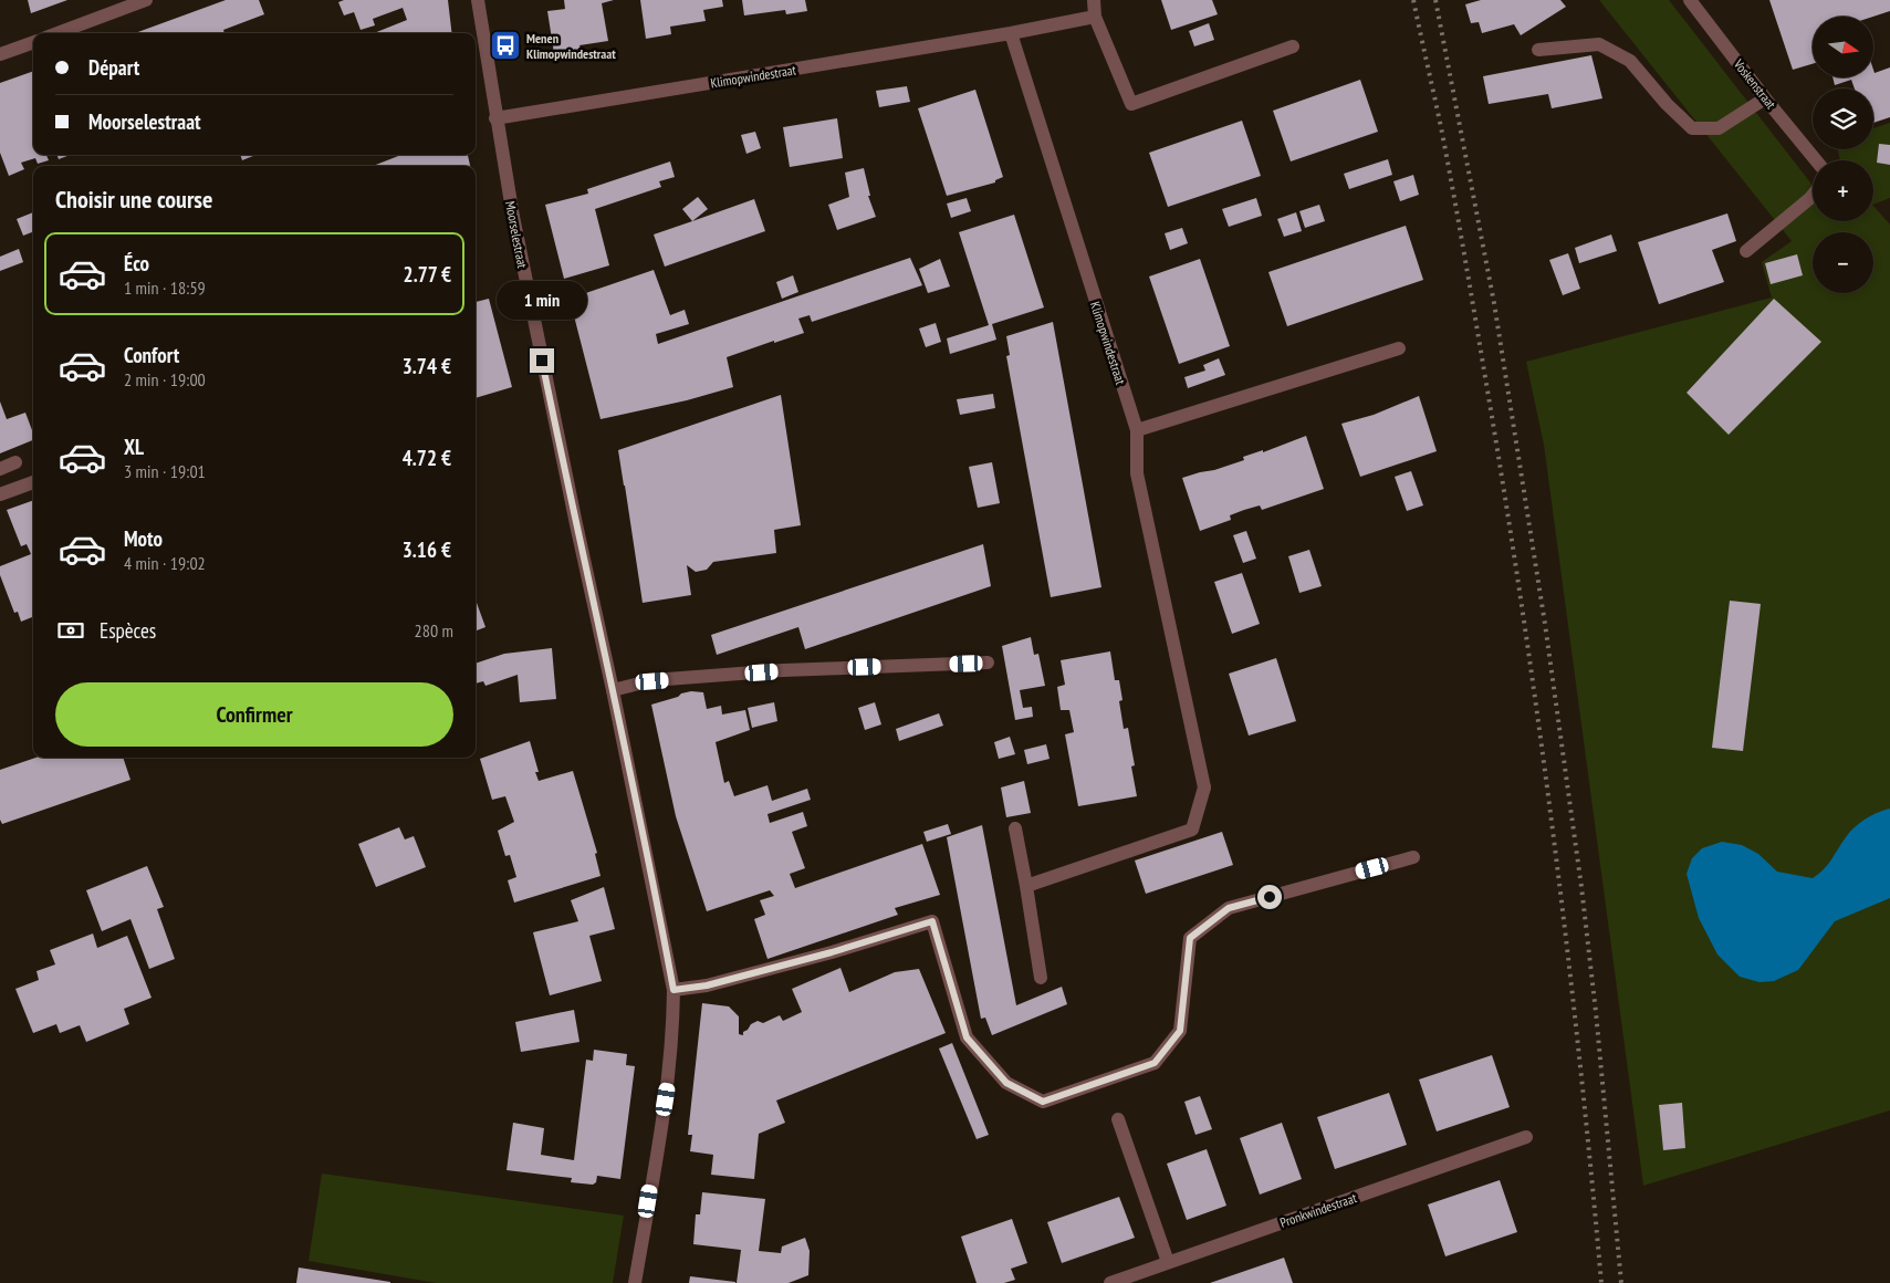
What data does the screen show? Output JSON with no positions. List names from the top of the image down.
{
  "streets": {
    "street": [
      "Klimopwindestraat",
      "Voskenstraat",
      "Moorselestraat",
      "Pronkwindestraat"
    ]
  },
  "crossings": [
    ["Klimopwindestraat", "Moorselestraat"]
  ],
  "places": {
    "bus stop": ["Menen Klimopwindestraat"]
  },
  "north": "right",
  "page": {
    "map_buttons": ["+", "−"],
    "banner": ["Départ", "Moorselestraat"],
    "heading": "Choisir une course",
    "list": [
      {
        "name": "Éco",
        "note": "1 min · 18:59",
        "value": "2.77 €"
      },
      {
        "name": "Confort",
        "note": "2 min · 19:00",
        "value": "3.74 €"
      },
      {
        "name": "XL",
        "note": "3 min · 19:01",
        "value": "4.72 €"
      },
      {
        "name": "Moto",
        "note": "4 min · 19:02",
        "value": "3.16 €"
      }
    ],
    "bubble": "1 min",
    "pay": ["Espèces", "280 m"],
    "buttons": "Confirmer"
  }
}
